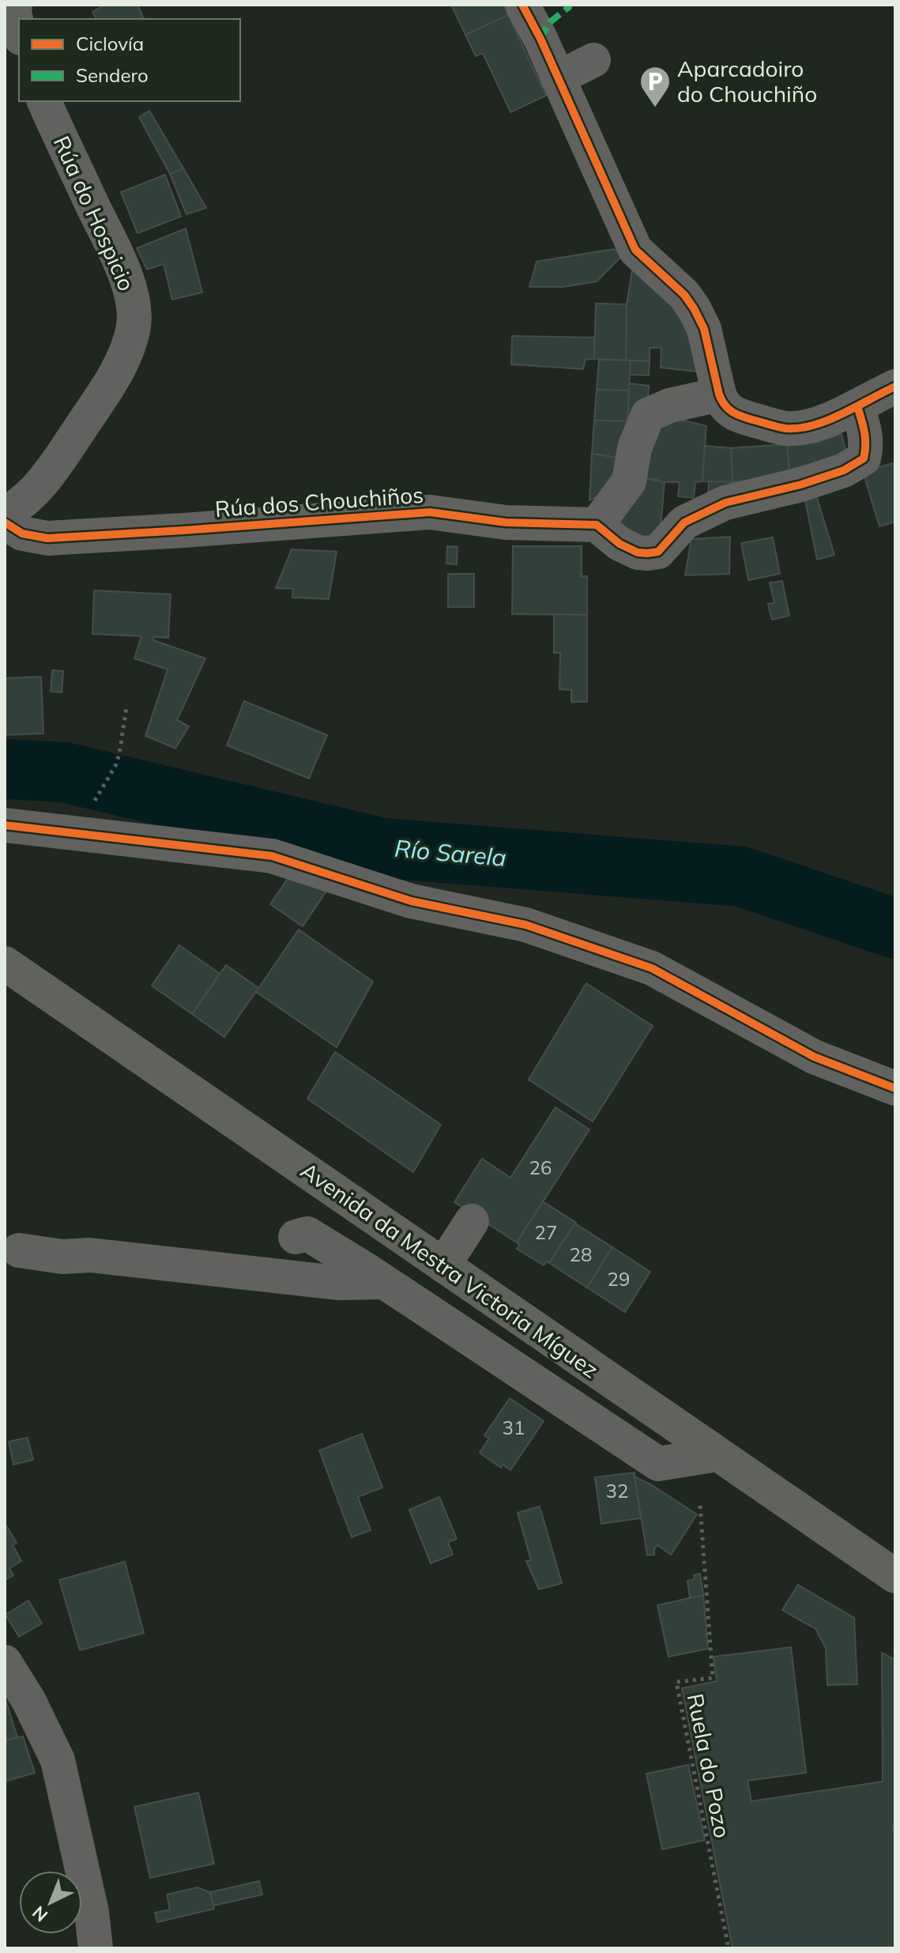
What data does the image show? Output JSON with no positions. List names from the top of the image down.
{
  "streets": {
    "main road": ["Avenida da Mestra Victoria Míguez"],
    "street": ["Rúa do Hospicio", "Rúa dos Chouchiños"],
    "path": ["Ruela do Pozo"]
  },
  "water": ["Río Sarela"],
  "places": {
    "parking": ["Aparcadoiro do Chouchiño"]
  },
  "house_numbers": [
    "26",
    "27",
    "28",
    "29",
    "31",
    "32"
  ],
  "legend": ["Ciclovía", "Sendero"],
  "north": "bottom left"
}
